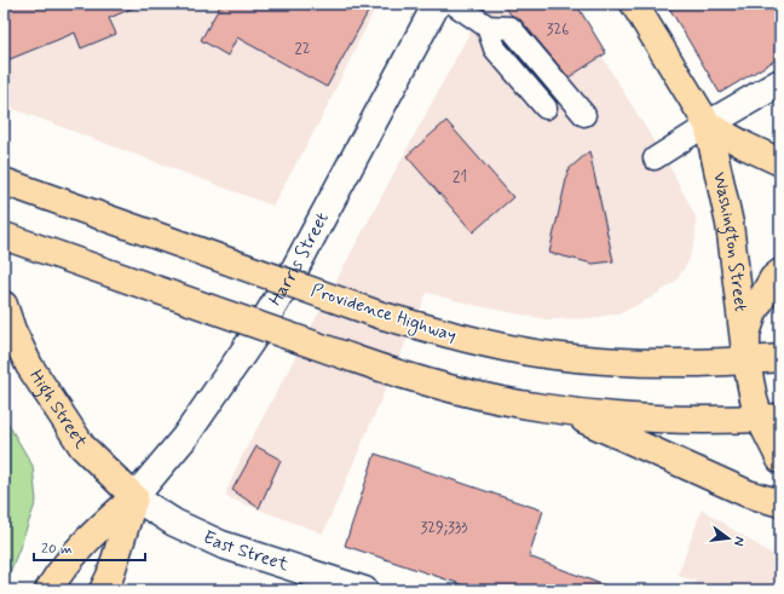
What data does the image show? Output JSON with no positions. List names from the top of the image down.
{
  "streets": {
    "main road": [
      "Washington Street",
      "Harris Street",
      "Providence Highway",
      "High Street",
      "East Street"
    ]
  },
  "crossings": [
    ["Washington Street", "Providence Highway"],
    ["Harris Street", "High Street"],
    ["Harris Street", "East Street"],
    ["High Street", "East Street"]
  ],
  "house_numbers": [
    "326",
    "22",
    "21",
    "329;333"
  ],
  "scale_bar": "20 m",
  "north": "right"
}
